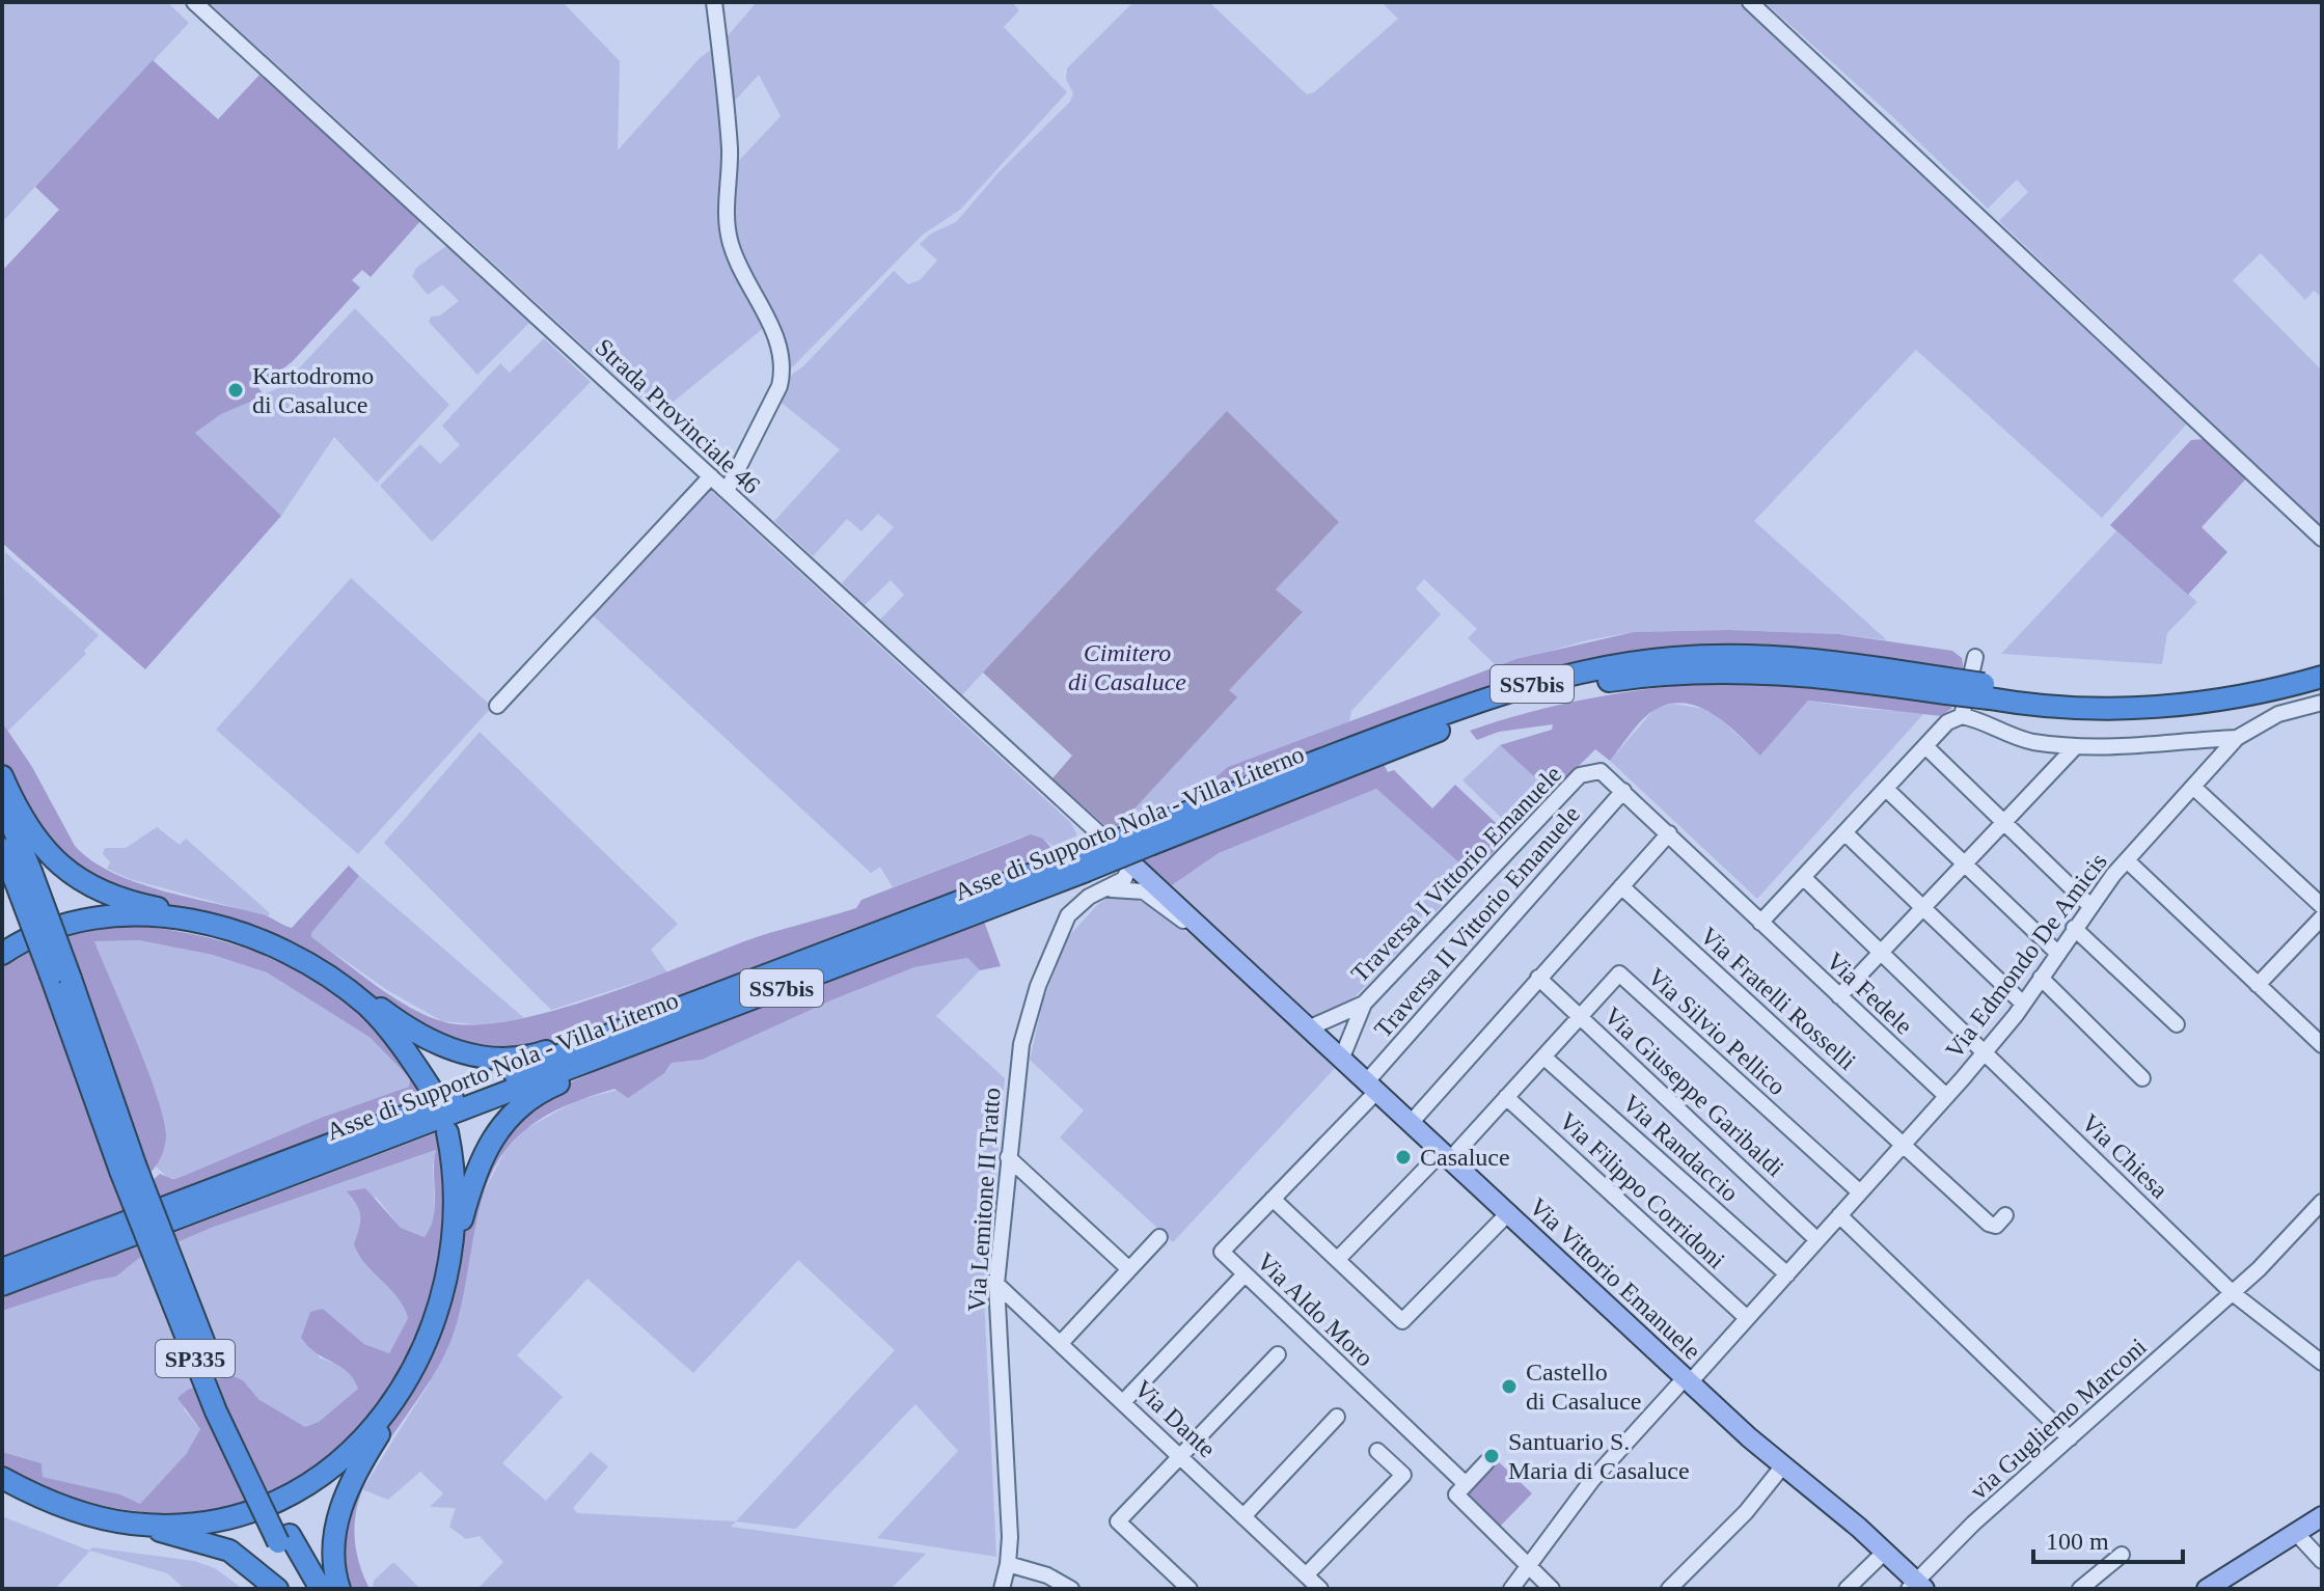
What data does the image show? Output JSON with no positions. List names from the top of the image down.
{
  "streets": {
    "highway": ["SS7bis", "Asse di Supporto Nola - Villa Literno", "SP335"],
    "main road": ["Via Vittorio Emanuele"],
    "street": [
      "Strada Provinciale 46",
      "Traversa I Vittorio Emanuele",
      "Traversa II Vittorio Emanuele",
      "Via Edmondo De Amicis",
      "Via Fedele",
      "Via Fratelli Rosselli",
      "Via Silvio Pellico",
      "Via Giuseppe Garibaldi",
      "Via Randaccio",
      "Via Chiesa",
      "Via Filippo Corridoni",
      "Via Lemitone II Tratto",
      "Via Aldo Moro",
      "Via Dante",
      "via Gugliemo Marconi"
    ]
  },
  "crossings": [
    ["Strada Provinciale 46", "Via Lemitone II Tratto"],
    ["Strada Provinciale 46", "Via Vittorio Emanuele"],
    ["Traversa I Vittorio Emanuele", "Traversa II Vittorio Emanuele"],
    ["Traversa I Vittorio Emanuele", "Via Fedele"],
    ["Traversa I Vittorio Emanuele", "Via Vittorio Emanuele"],
    ["Traversa II Vittorio Emanuele", "Via Fedele"],
    ["Traversa II Vittorio Emanuele", "Via Vittorio Emanuele"],
    ["Traversa II Vittorio Emanuele", "Via Aldo Moro"],
    ["Via Edmondo De Amicis", "Via Fedele"],
    ["Via Edmondo De Amicis", "Via Fratelli Rosselli"],
    ["Via Edmondo De Amicis", "Via Silvio Pellico"],
    ["Via Edmondo De Amicis", "Via Giuseppe Garibaldi"],
    ["Via Edmondo De Amicis", "Via Randaccio"],
    ["Via Edmondo De Amicis", "Via Chiesa"],
    ["Via Edmondo De Amicis", "Via Filippo Corridoni"],
    ["Via Edmondo De Amicis", "Via Vittorio Emanuele"],
    ["Via Silvio Pellico", "Via Giuseppe Garibaldi"],
    ["Via Silvio Pellico", "Via Randaccio"],
    ["Via Silvio Pellico", "Via Filippo Corridoni"],
    ["Via Silvio Pellico", "Via Vittorio Emanuele"],
    ["Via Chiesa", "via Gugliemo Marconi"],
    ["Via Lemitone II Tratto", "Via Vittorio Emanuele"],
    ["Via Lemitone II Tratto", "Via Dante"],
    ["Via Vittorio Emanuele", "Via Aldo Moro"],
    ["Via Vittorio Emanuele", "via Gugliemo Marconi"]
  ],
  "parks": ["Cimitero di Casaluce"],
  "places": [
    "Kartodromo di Casaluce",
    "Casaluce",
    "Castello di Casaluce",
    "Santuario S. Maria di Casaluce"
  ],
  "scale_bar": "100 m"
}
